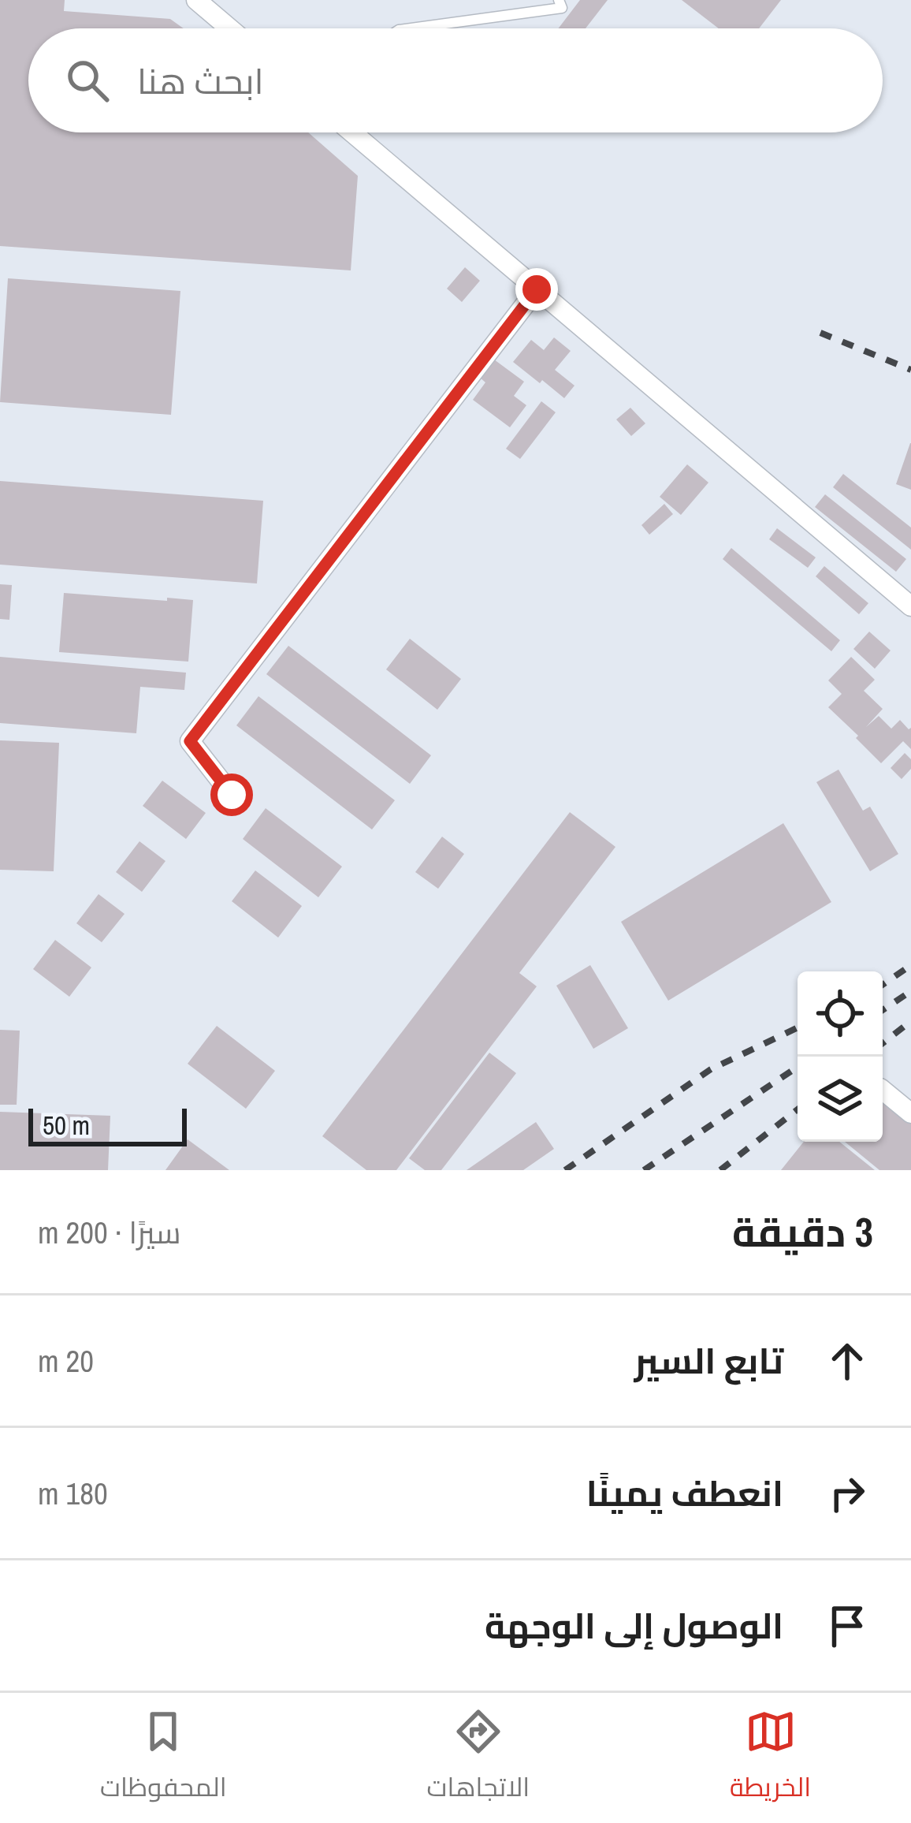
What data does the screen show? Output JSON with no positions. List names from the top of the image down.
{
  "scale_bar": "50 m",
  "page": {
    "search": "ابحث هنا",
    "scale": "50 m",
    "heading": ["3 دقيقة", "سيرًا · 200 m"],
    "list": [
      ["تابع السير", "20 m"],
      ["انعطف يمينًا", "180 m"],
      "الوصول إلى الوجهة"
    ],
    "nav": ["الخريطة", "الاتجاهات", "المحفوظات"]
  }
}
